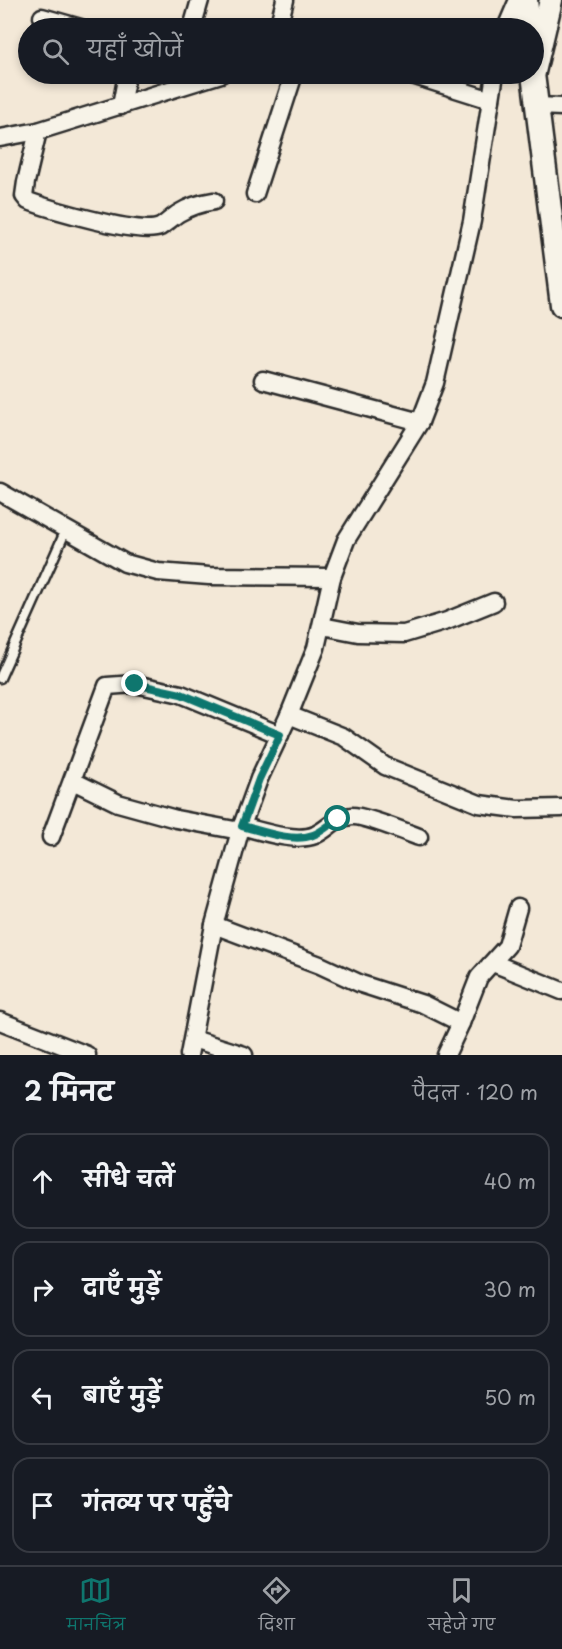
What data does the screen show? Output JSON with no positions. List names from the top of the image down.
{
  "page": {
    "search": "यहाँ खोजें",
    "heading": ["2 मिनट", "पैदल · 120 m"],
    "list": [
      ["सीधे चलें", "40 m"],
      ["दाएँ मुड़ें", "30 m"],
      ["बाएँ मुड़ें", "50 m"],
      "गंतव्य पर पहुँचे"
    ],
    "nav": ["मानचित्र", "दिशा", "सहेजे गए"]
  }
}
